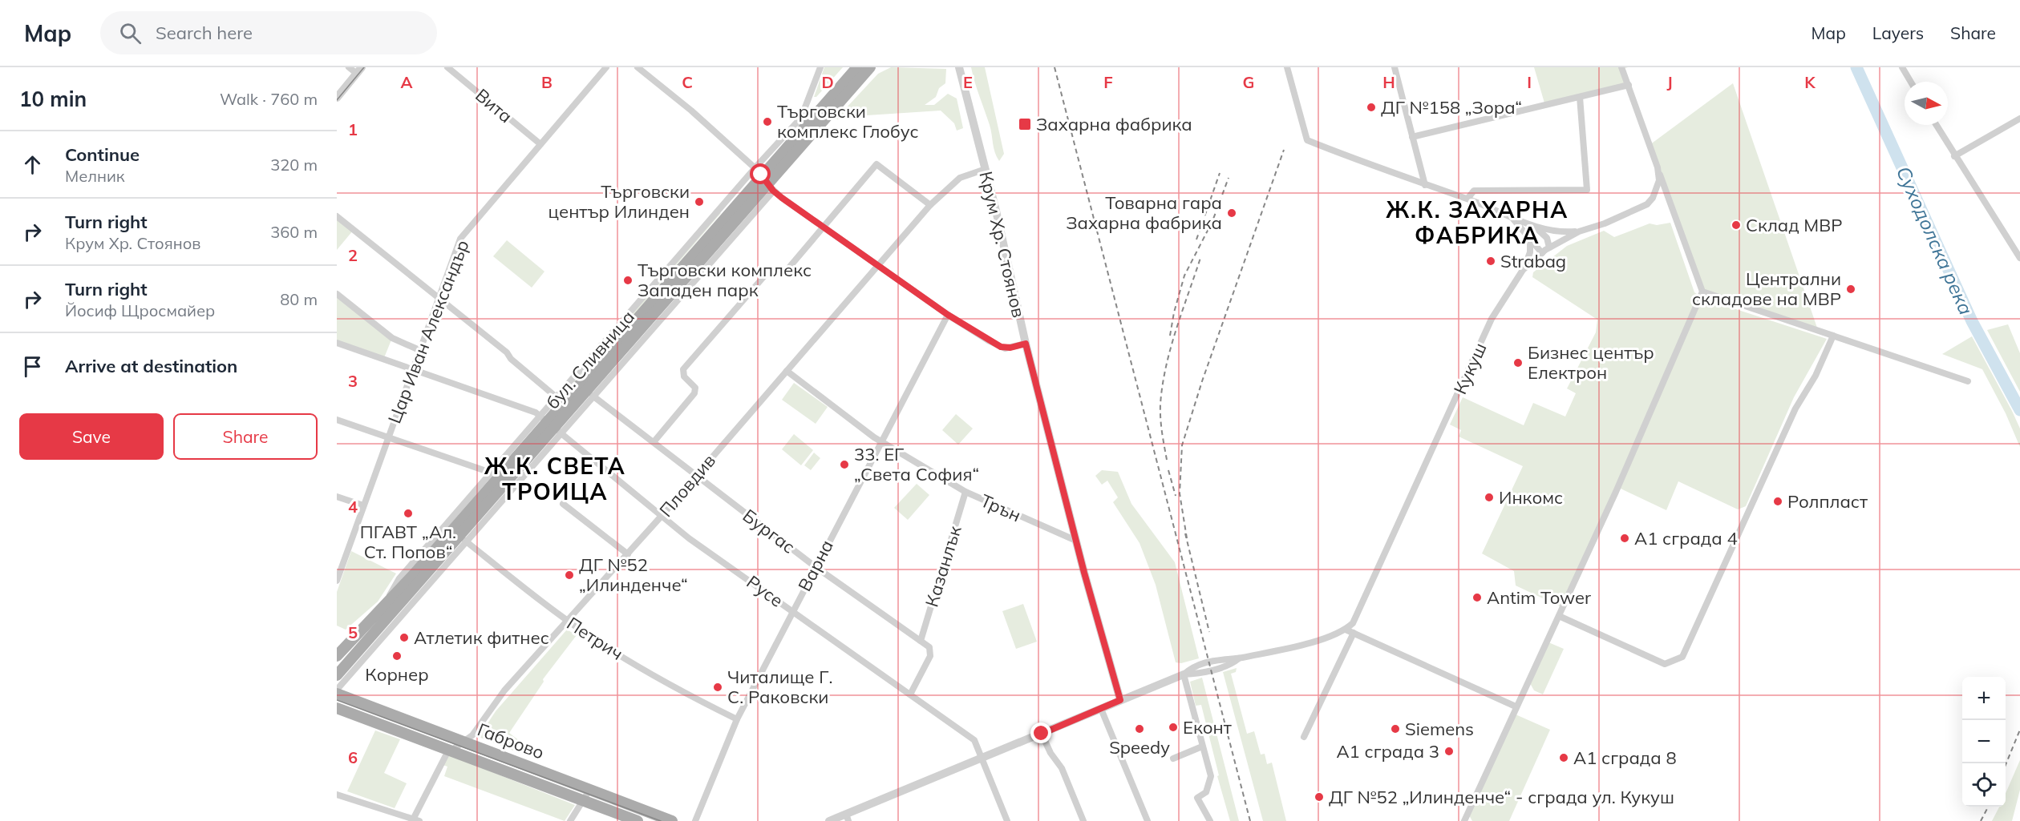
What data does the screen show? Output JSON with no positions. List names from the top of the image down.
{
  "streets": {
    "main road": ["бул. Сливница", "Габрово"],
    "street": [
      "Вита",
      "Крум Хр. Стоянов",
      "Цар Иван Александър",
      "Кукуш",
      "Пловдив",
      "Трън",
      "Бургас",
      "Варна",
      "Казанлък",
      "Русе",
      "Петрич"
    ]
  },
  "crossings": [
    ["Вита", "Цар Иван Александър"],
    ["Крум Хр. Стоянов", "Пловдив"],
    ["Крум Хр. Стоянов", "Трън"],
    ["Цар Иван Александър", "Русе"],
    ["бул. Сливница", "Бургас"],
    ["бул. Сливница", "Русе"],
    ["бул. Сливница", "Петрич"],
    ["бул. Сливница", "Габрово"],
    ["Пловдив", "Трън"],
    ["Пловдив", "Бургас"],
    ["Пловдив", "Русе"],
    ["Пловдив", "Петрич"],
    ["Пловдив", "Габрово"],
    ["Трън", "Варна"],
    ["Трън", "Казанлък"],
    ["Бургас", "Варна"],
    ["Бургас", "Казанлък"],
    ["Варна", "Русе"],
    ["Варна", "Петрич"]
  ],
  "districts": ["Ж.К. ЗАХАРНА ФАБРИКА", "Ж.К. СВЕТА ТРОИЦА"],
  "water": ["Суходолска река"],
  "places": {
    "other": [
      "ДГ №158 „Зора“",
      "Търговски комплекс Глобус",
      "Търговски център Илинден",
      "Товарна гара Захарна фабрика",
      "Склад МВР",
      "Strabag",
      "Търговски комплекс Западен парк",
      "Централни складове на МВР",
      "Бизнес център Електрон",
      "33. ЕГ „Света София“",
      "Инкомс",
      "Ролпласт",
      "ПГАВТ „Ал. Ст. Попов“",
      "А1 сграда 4",
      "ДГ №52 „Илинденче“",
      "Antim Tower",
      "Атлетик фитнес",
      "Корнер",
      "Читалище Г. С. Раковски",
      "Еконт",
      "Speedy",
      "Siemens",
      "А1 сграда 3",
      "А1 сграда 8",
      "ДГ №52 „Илинденче“ - сграда ул. Кукуш"
    ],
    "transit": ["Захарна фабрика"]
  },
  "north": "right",
  "page": {
    "header": "Map",
    "search": "Search here",
    "nav": ["Map", "Layers", "Share"],
    "heading": ["10 min", "Walk · 760 m"],
    "list": [
      ["Continue", "Мелник", "320 m"],
      ["Turn right", "Крум Хр. Стоянов", "360 m"],
      ["Turn right", "Йосиф Щросмайер", "80 m"],
      "Arrive at destination"
    ],
    "buttons": ["Save", "Share"],
    "map_buttons": ["+", "−"]
  },
  "grid": {
    "columns": [
      "A",
      "B",
      "C",
      "D",
      "E",
      "F",
      "G",
      "H",
      "I",
      "J",
      "K"
    ],
    "rows": [
      "1",
      "2",
      "3",
      "4",
      "5",
      "6"
    ]
  }
}
